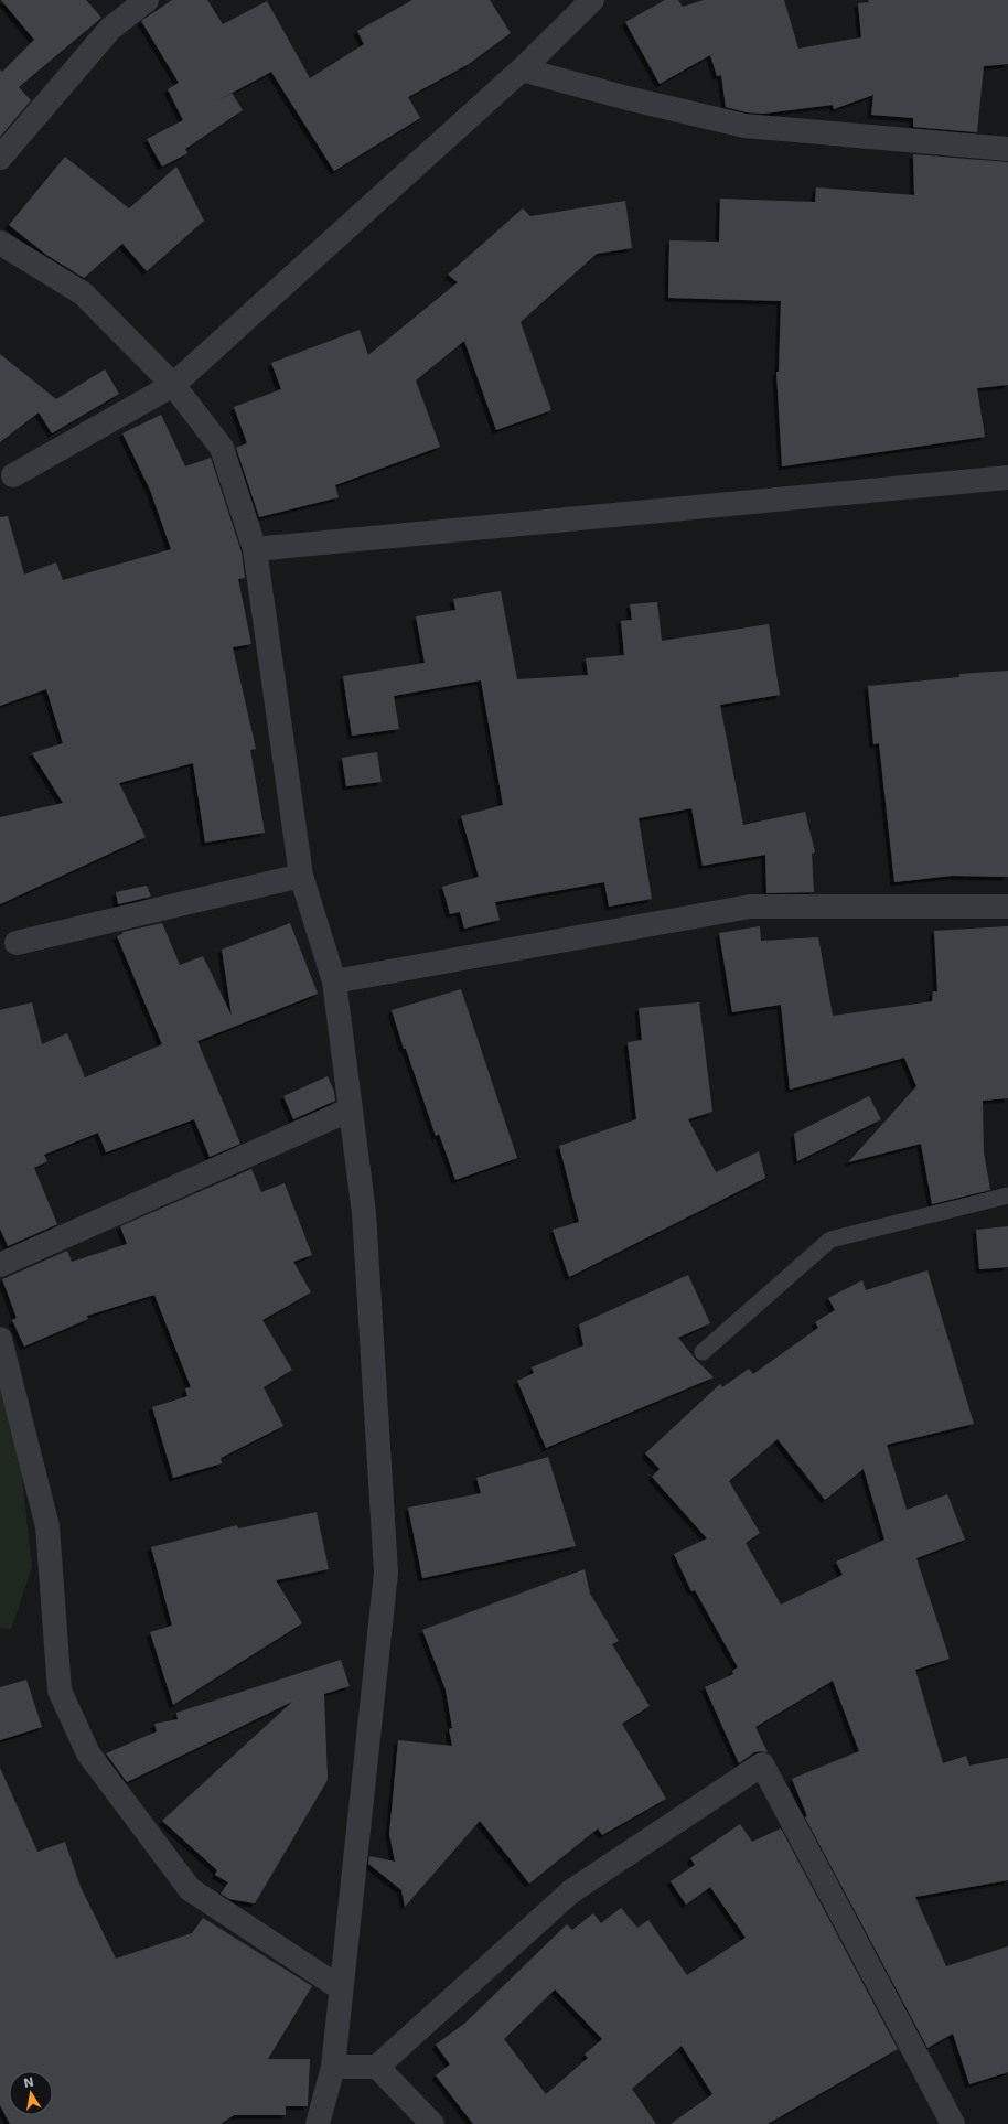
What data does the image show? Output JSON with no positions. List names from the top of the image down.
{
  "north": "top"
}
